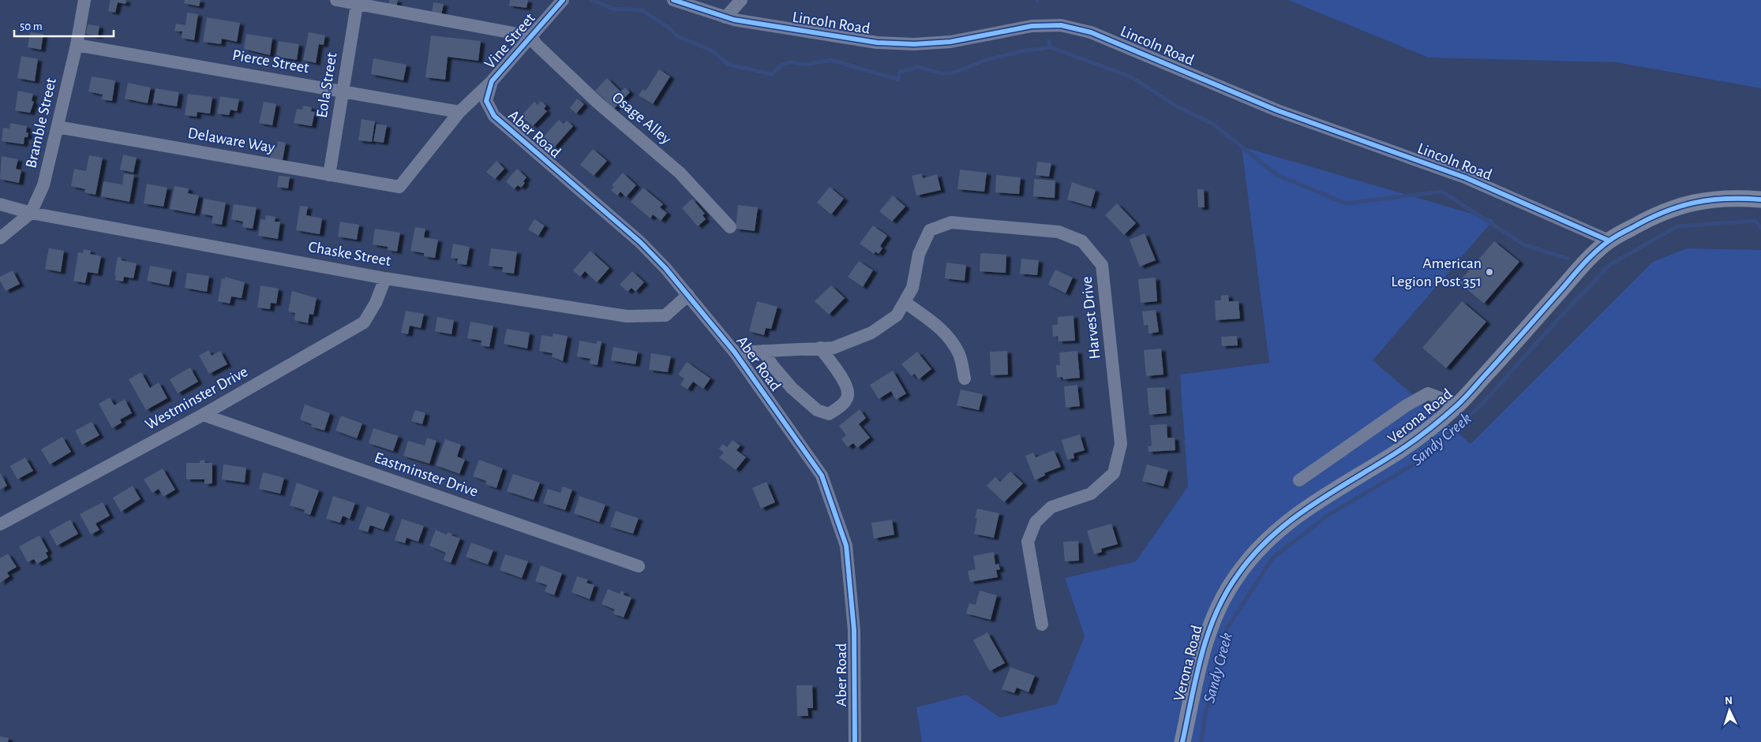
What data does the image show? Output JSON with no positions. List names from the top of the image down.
{
  "streets": {
    "main road": ["Verona Road"],
    "street": [
      "Lincoln Road",
      "Vine Street",
      "Pierce Street",
      "Eola Street",
      "Osage Alley",
      "Bramble Street",
      "Aber Road",
      "Delaware Way",
      "Chaske Street",
      "Harvest Drive",
      "Westminster Drive",
      "Eastminster Drive"
    ]
  },
  "crossings": [
    ["Lincoln Road", "Verona Road"],
    ["Vine Street", "Pierce Street"],
    ["Vine Street", "Osage Alley"],
    ["Vine Street", "Aber Road"],
    ["Vine Street", "Delaware Way"],
    ["Pierce Street", "Eola Street"],
    ["Pierce Street", "Bramble Street"],
    ["Eola Street", "Delaware Way"],
    ["Bramble Street", "Delaware Way"],
    ["Bramble Street", "Chaske Street"],
    ["Aber Road", "Chaske Street"],
    ["Aber Road", "Harvest Drive"],
    ["Chaske Street", "Westminster Drive"],
    ["Westminster Drive", "Eastminster Drive"]
  ],
  "water": ["Sandy Creek"],
  "places": ["American Legion Post 351"],
  "scale_bar": "50 m",
  "north": "top"
}
